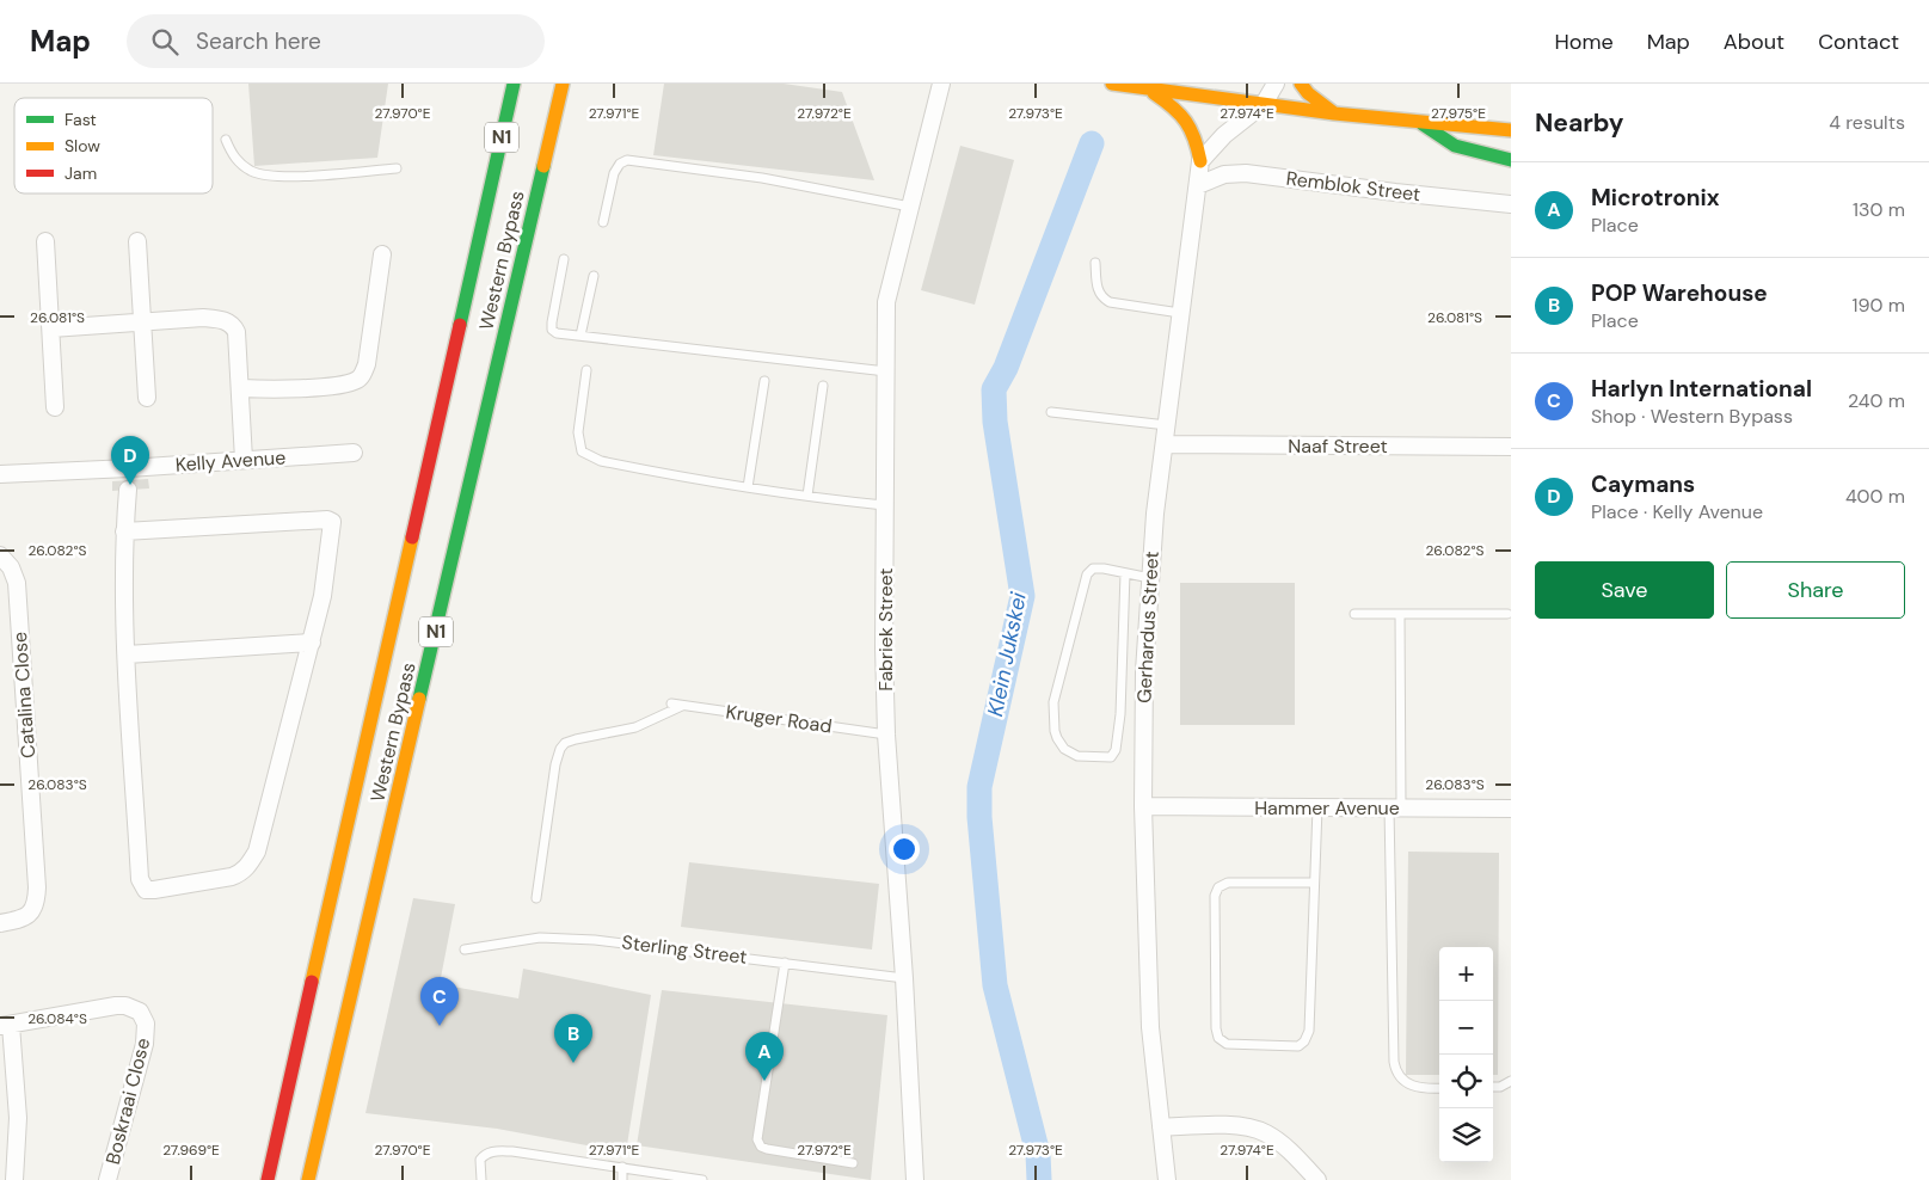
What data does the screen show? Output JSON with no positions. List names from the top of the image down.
{
  "streets": {
    "main road": ["N1", "Western Bypass"],
    "street": [
      "Remblok Street",
      "Naaf Street",
      "Kelly Avenue",
      "Gerhardus Street",
      "Fabriek Street",
      "Catalina Close",
      "Hammer Avenue",
      "Boskraai Close"
    ],
    "lane": ["Kruger Road", "Sterling Street"]
  },
  "crossings": [
    ["Remblok Street", "Gerhardus Street"],
    ["Naaf Street", "Gerhardus Street"],
    ["Gerhardus Street", "Hammer Avenue"],
    ["Fabriek Street", "Kruger Road"],
    ["Fabriek Street", "Sterling Street"]
  ],
  "water": ["Klein Jukskei"],
  "legend": ["Fast", "Slow", "Jam"],
  "page": {
    "header": "Map",
    "search": "Search here",
    "nav": [
      "Home",
      "Map",
      "About",
      "Contact"
    ],
    "heading": ["Nearby", "4 results"],
    "list": [
      {
        "mark": "A",
        "name": "Microtronix",
        "note": "Place",
        "value": "130 m"
      },
      {
        "mark": "B",
        "name": "POP Warehouse",
        "note": "Place",
        "value": "190 m"
      },
      {
        "mark": "C",
        "name": "Harlyn International",
        "note": "Shop · Western Bypass",
        "value": "240 m"
      },
      {
        "mark": "D",
        "name": "Caymans",
        "note": "Place · Kelly Avenue",
        "value": "400 m"
      }
    ],
    "pins": [
      "D",
      "C",
      "B",
      "A"
    ],
    "buttons": ["Save", "Share"],
    "map_buttons": ["+", "−"]
  },
  "coordinates": [
    "27.970°E",
    "27.971°E",
    "27.972°E",
    "27.973°E",
    "27.974°E",
    "27.975°E",
    "26.081°S",
    "26.082°S",
    "26.083°S",
    "26.084°S",
    "27.969°E"
  ]
}
